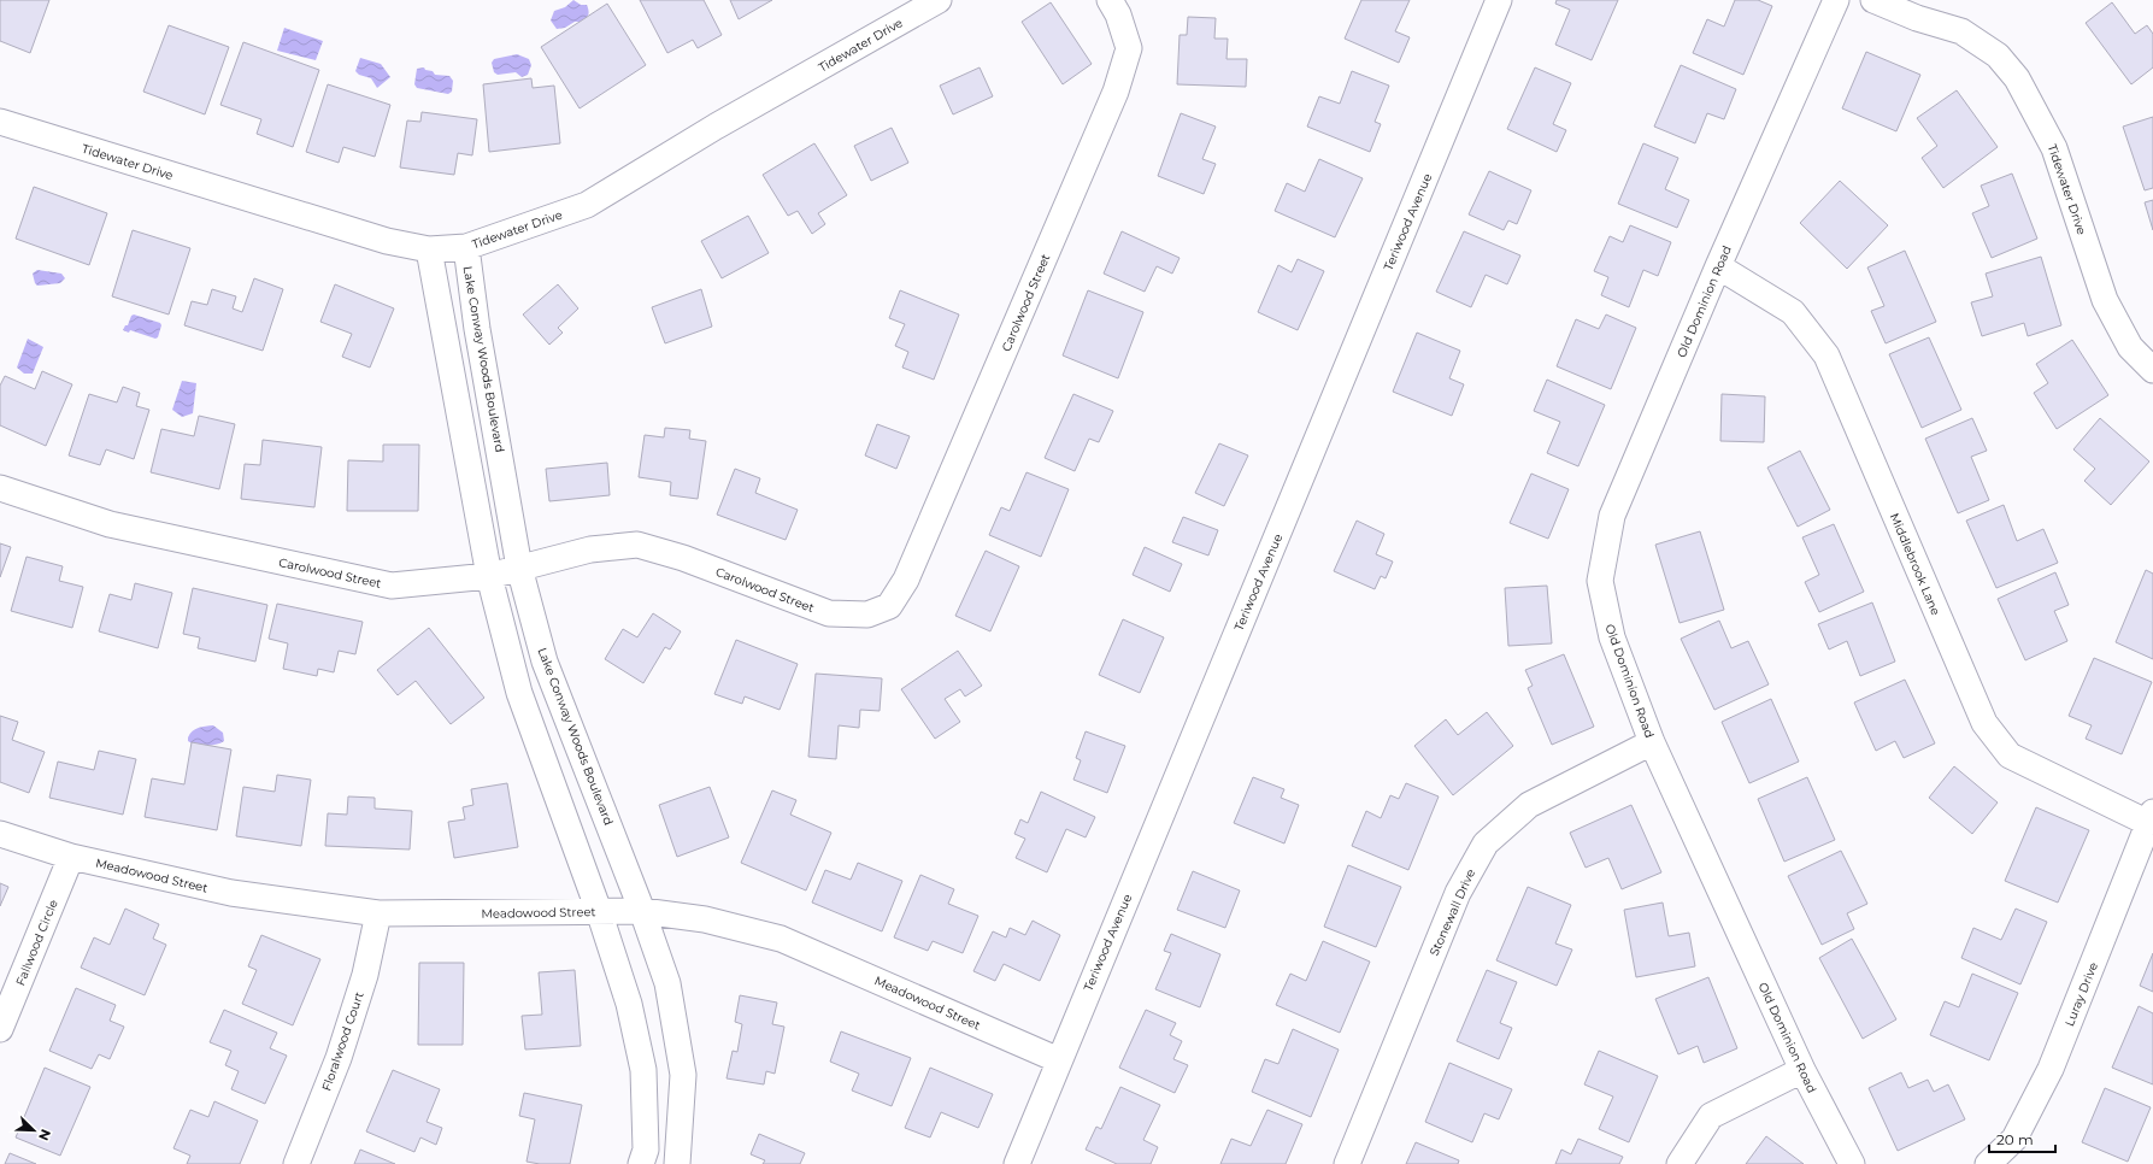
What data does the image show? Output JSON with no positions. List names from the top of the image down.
{
  "streets": {
    "street": [
      "Tidewater Drive",
      "Teriwood Avenue",
      "Old Dominion Road",
      "Carolwood Street",
      "Lake Conway Woods Boulevard",
      "Middlebrook Lane",
      "Meadowood Street",
      "Stonewall Drive",
      "Fallwood Circle",
      "Luray Drive",
      "Floralwood Court"
    ]
  },
  "crossings": [
    ["Tidewater Drive", "Lake Conway Woods Boulevard"],
    ["Teriwood Avenue", "Meadowood Street"],
    ["Old Dominion Road", "Middlebrook Lane"],
    ["Old Dominion Road", "Stonewall Drive"],
    ["Carolwood Street", "Lake Conway Woods Boulevard"],
    ["Lake Conway Woods Boulevard", "Meadowood Street"],
    ["Middlebrook Lane", "Luray Drive"],
    ["Meadowood Street", "Fallwood Circle"],
    ["Meadowood Street", "Floralwood Court"]
  ],
  "scale_bar": "20 m",
  "north": "bottom right"
}
